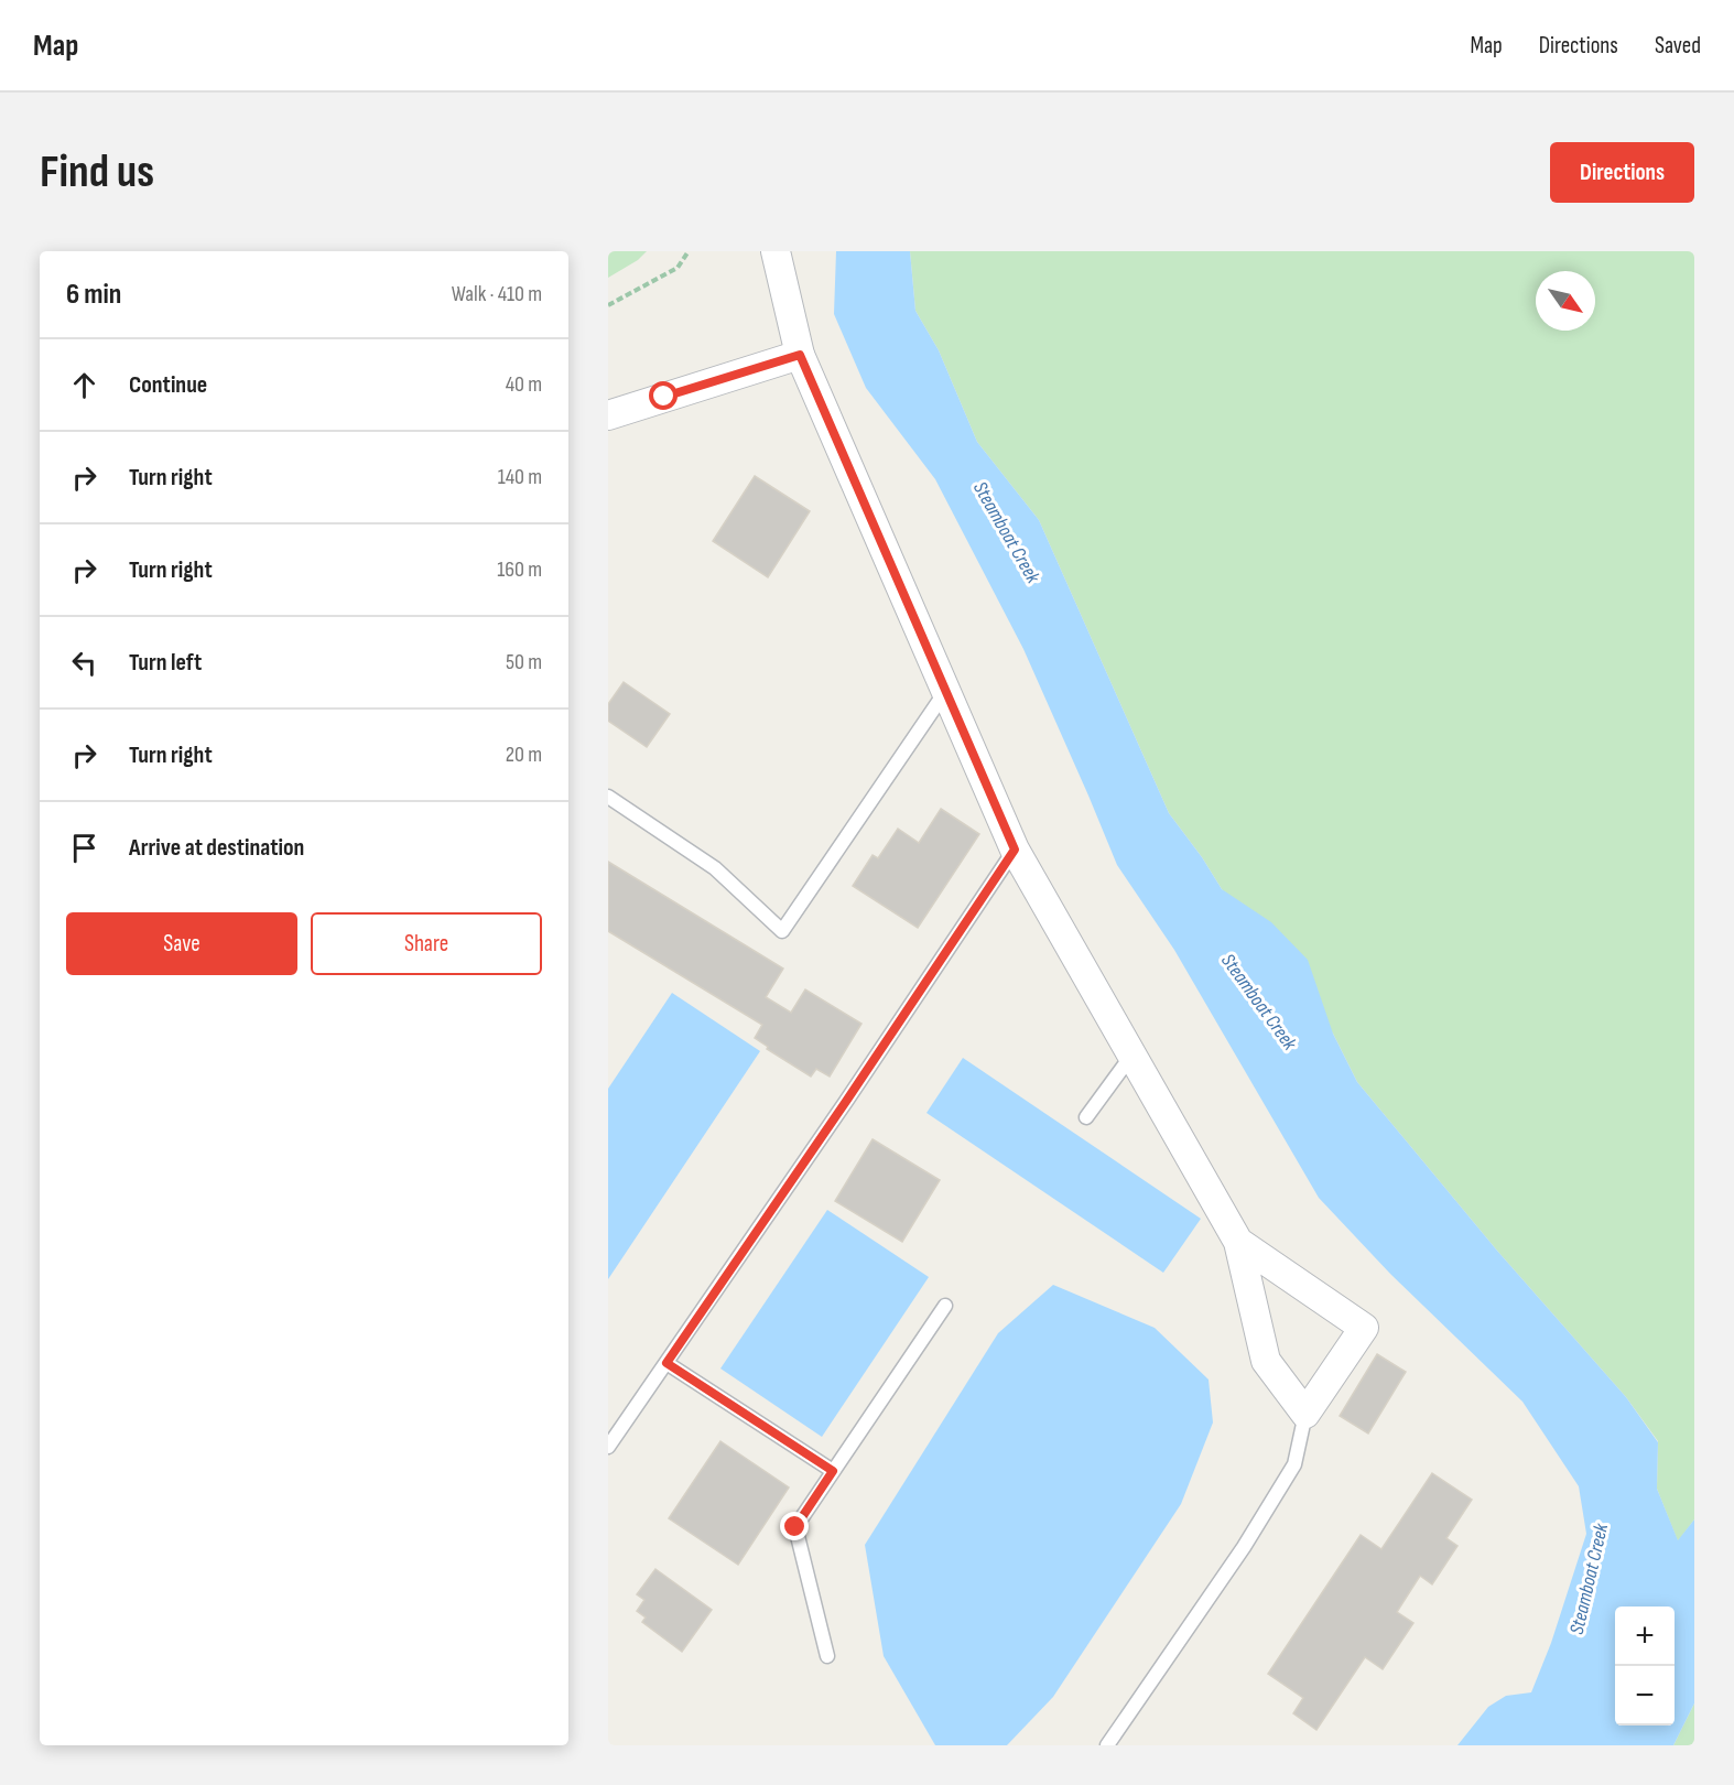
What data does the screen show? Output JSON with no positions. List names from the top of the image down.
{
  "water": ["Steamboat Creek"],
  "north": "bottom right",
  "page": {
    "header": "Map",
    "nav": ["Map", "Directions", "Saved"],
    "buttons": [
      "Directions",
      ["Save", "Share"]
    ],
    "title": "Find us",
    "heading": ["6 min", "Walk · 410 m"],
    "list": [
      ["Continue", "40 m"],
      ["Turn right", "140 m"],
      ["Turn right", "160 m"],
      ["Turn left", "50 m"],
      ["Turn right", "20 m"],
      "Arrive at destination"
    ],
    "map_buttons": ["+", "−"]
  }
}
